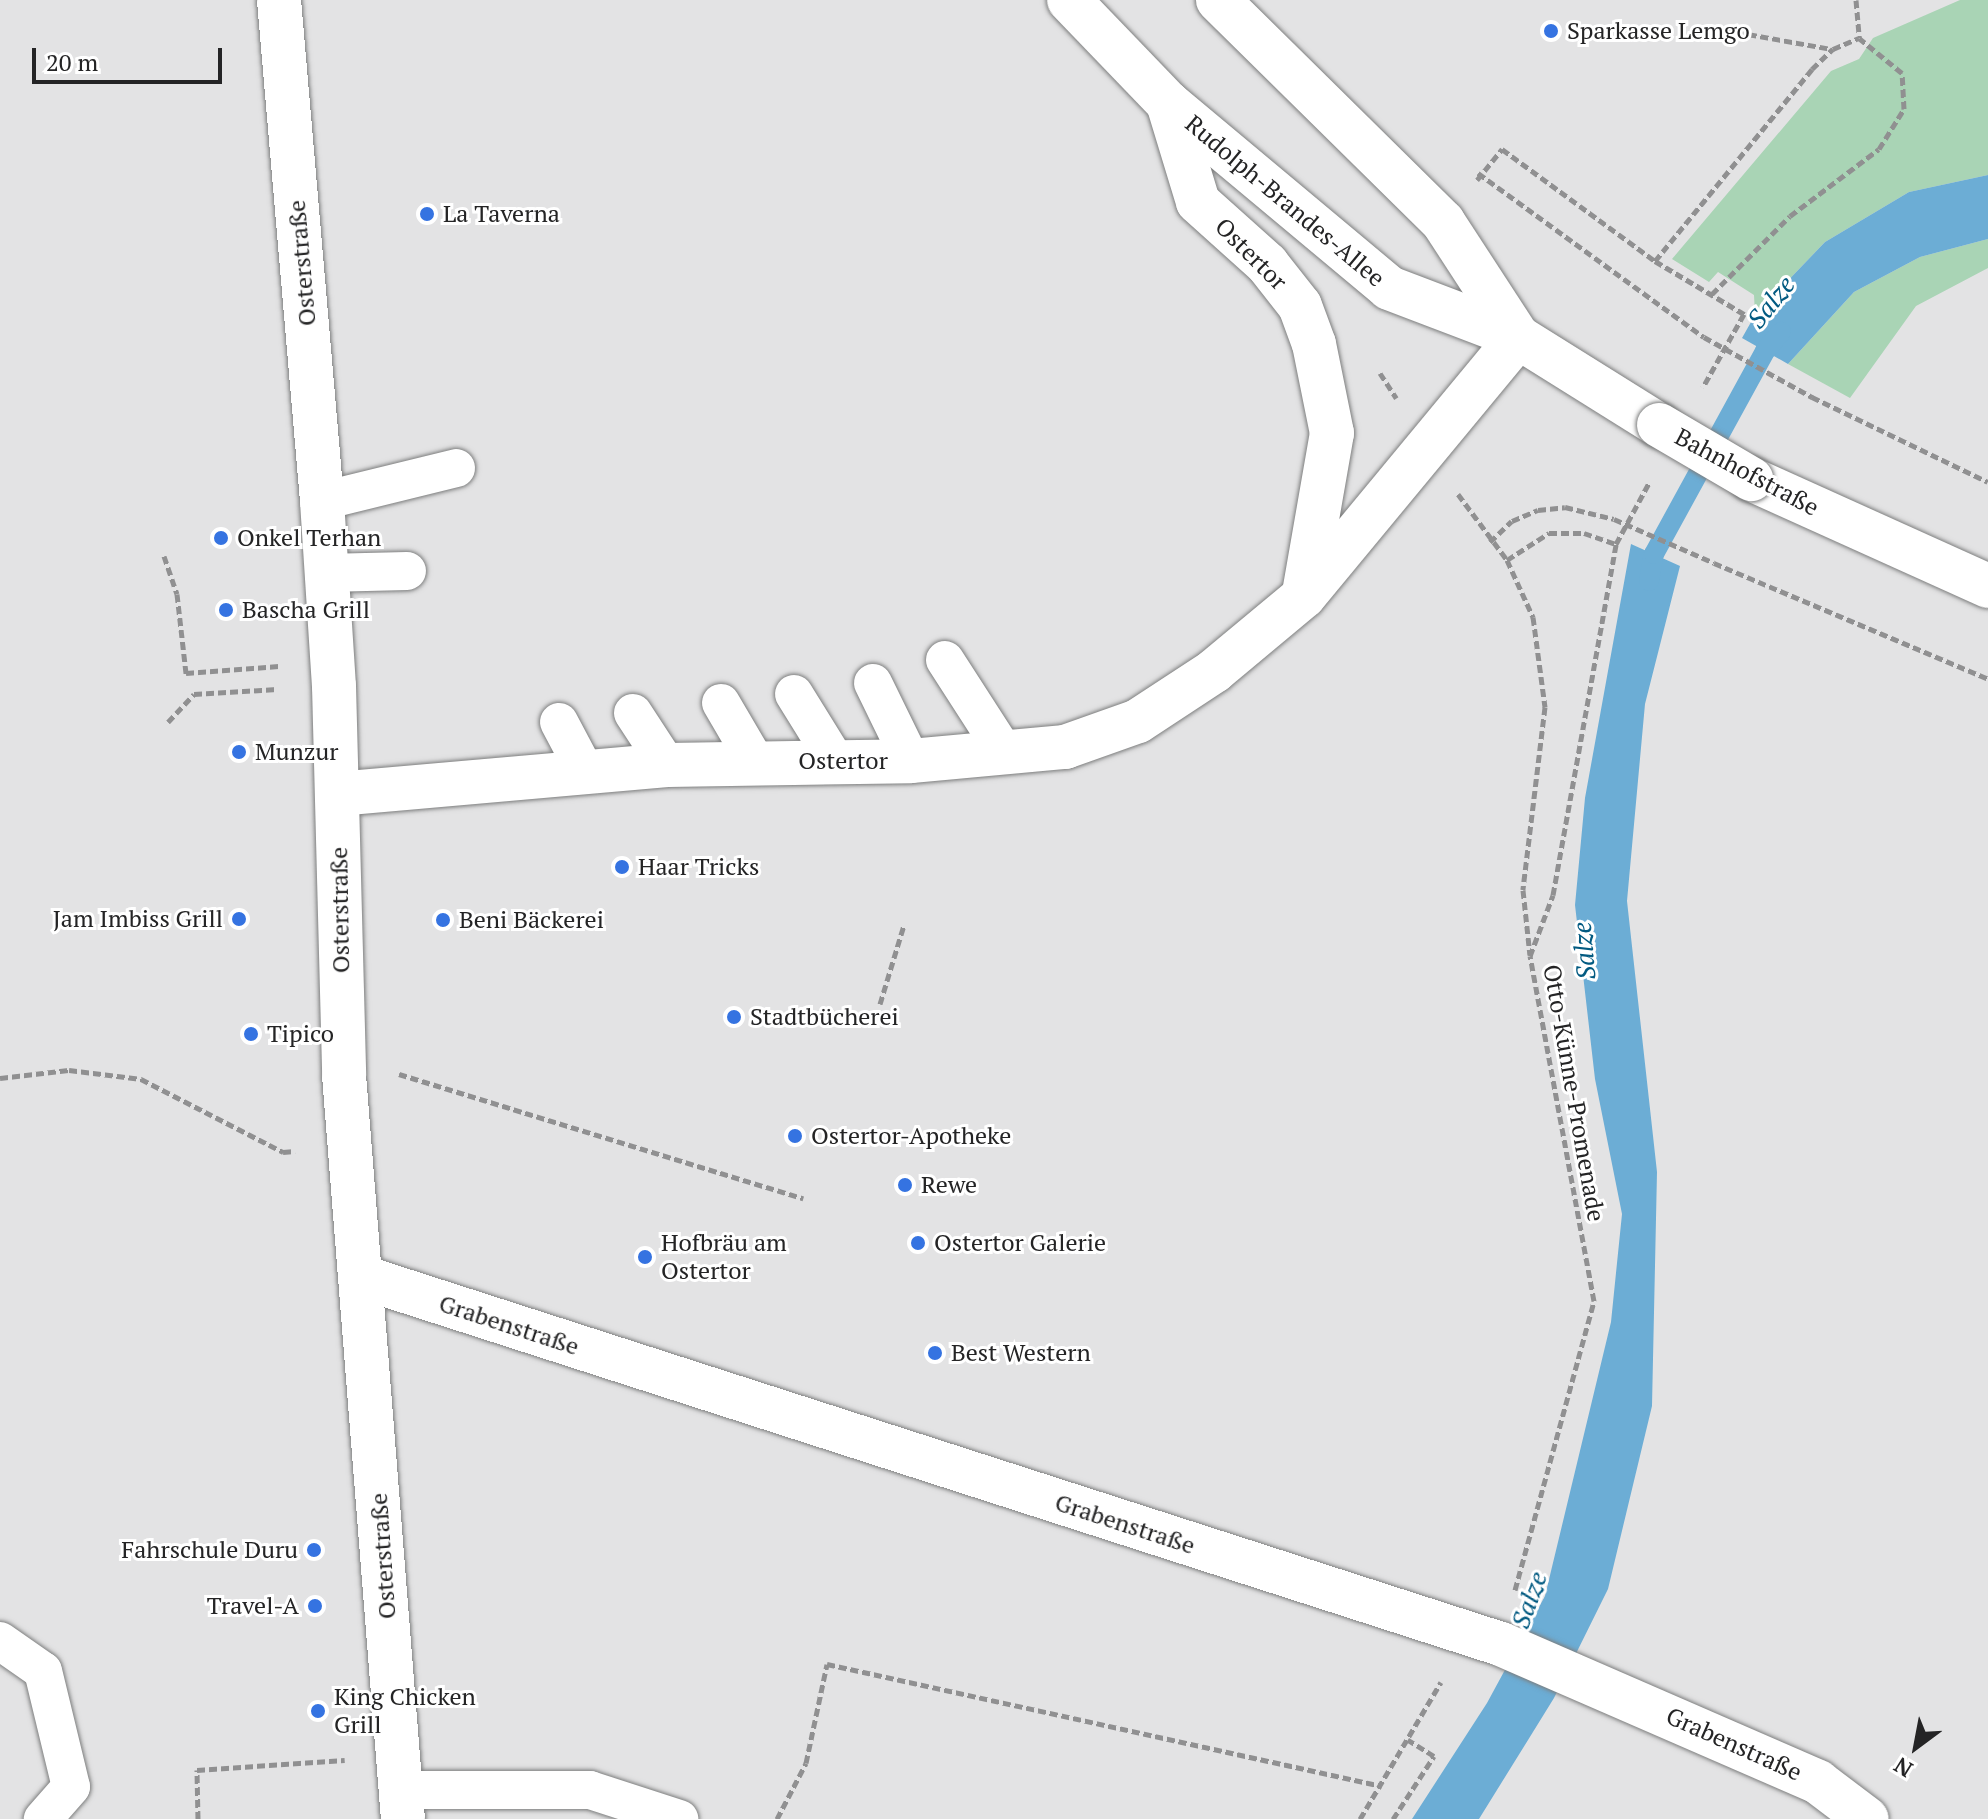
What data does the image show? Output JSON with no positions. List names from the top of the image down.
{
  "streets": {
    "street": [
      "Rudolph-Brandes-Allee",
      "Ostertor",
      "Osterstraße",
      "Bahnhofstraße",
      "Grabenstraße"
    ],
    "path": ["Otto-Künne-Promenade"]
  },
  "crossings": [
    ["Rudolph-Brandes-Allee", "Ostertor"],
    ["Rudolph-Brandes-Allee", "Bahnhofstraße"],
    ["Ostertor", "Osterstraße"],
    ["Ostertor", "Bahnhofstraße"],
    ["Osterstraße", "Grabenstraße"],
    ["Otto-Künne-Promenade", "Grabenstraße"]
  ],
  "water": ["Salze"],
  "places": [
    "Sparkasse Lemgo",
    "La Taverna",
    "Onkel Terhan",
    "Bascha Grill",
    "Munzur",
    "Haar Tricks",
    "Jam Imbiss Grill",
    "Beni Bäckerei",
    "Stadtbücherei",
    "Tipico",
    "Ostertor-Apotheke",
    "Rewe",
    "Ostertor Galerie",
    "Hofbräu am Ostertor",
    "Best Western",
    "Fahrschule Duru",
    "Travel-A",
    "King Chicken Grill"
  ],
  "scale_bar": "20 m",
  "north": "bottom left"
}
